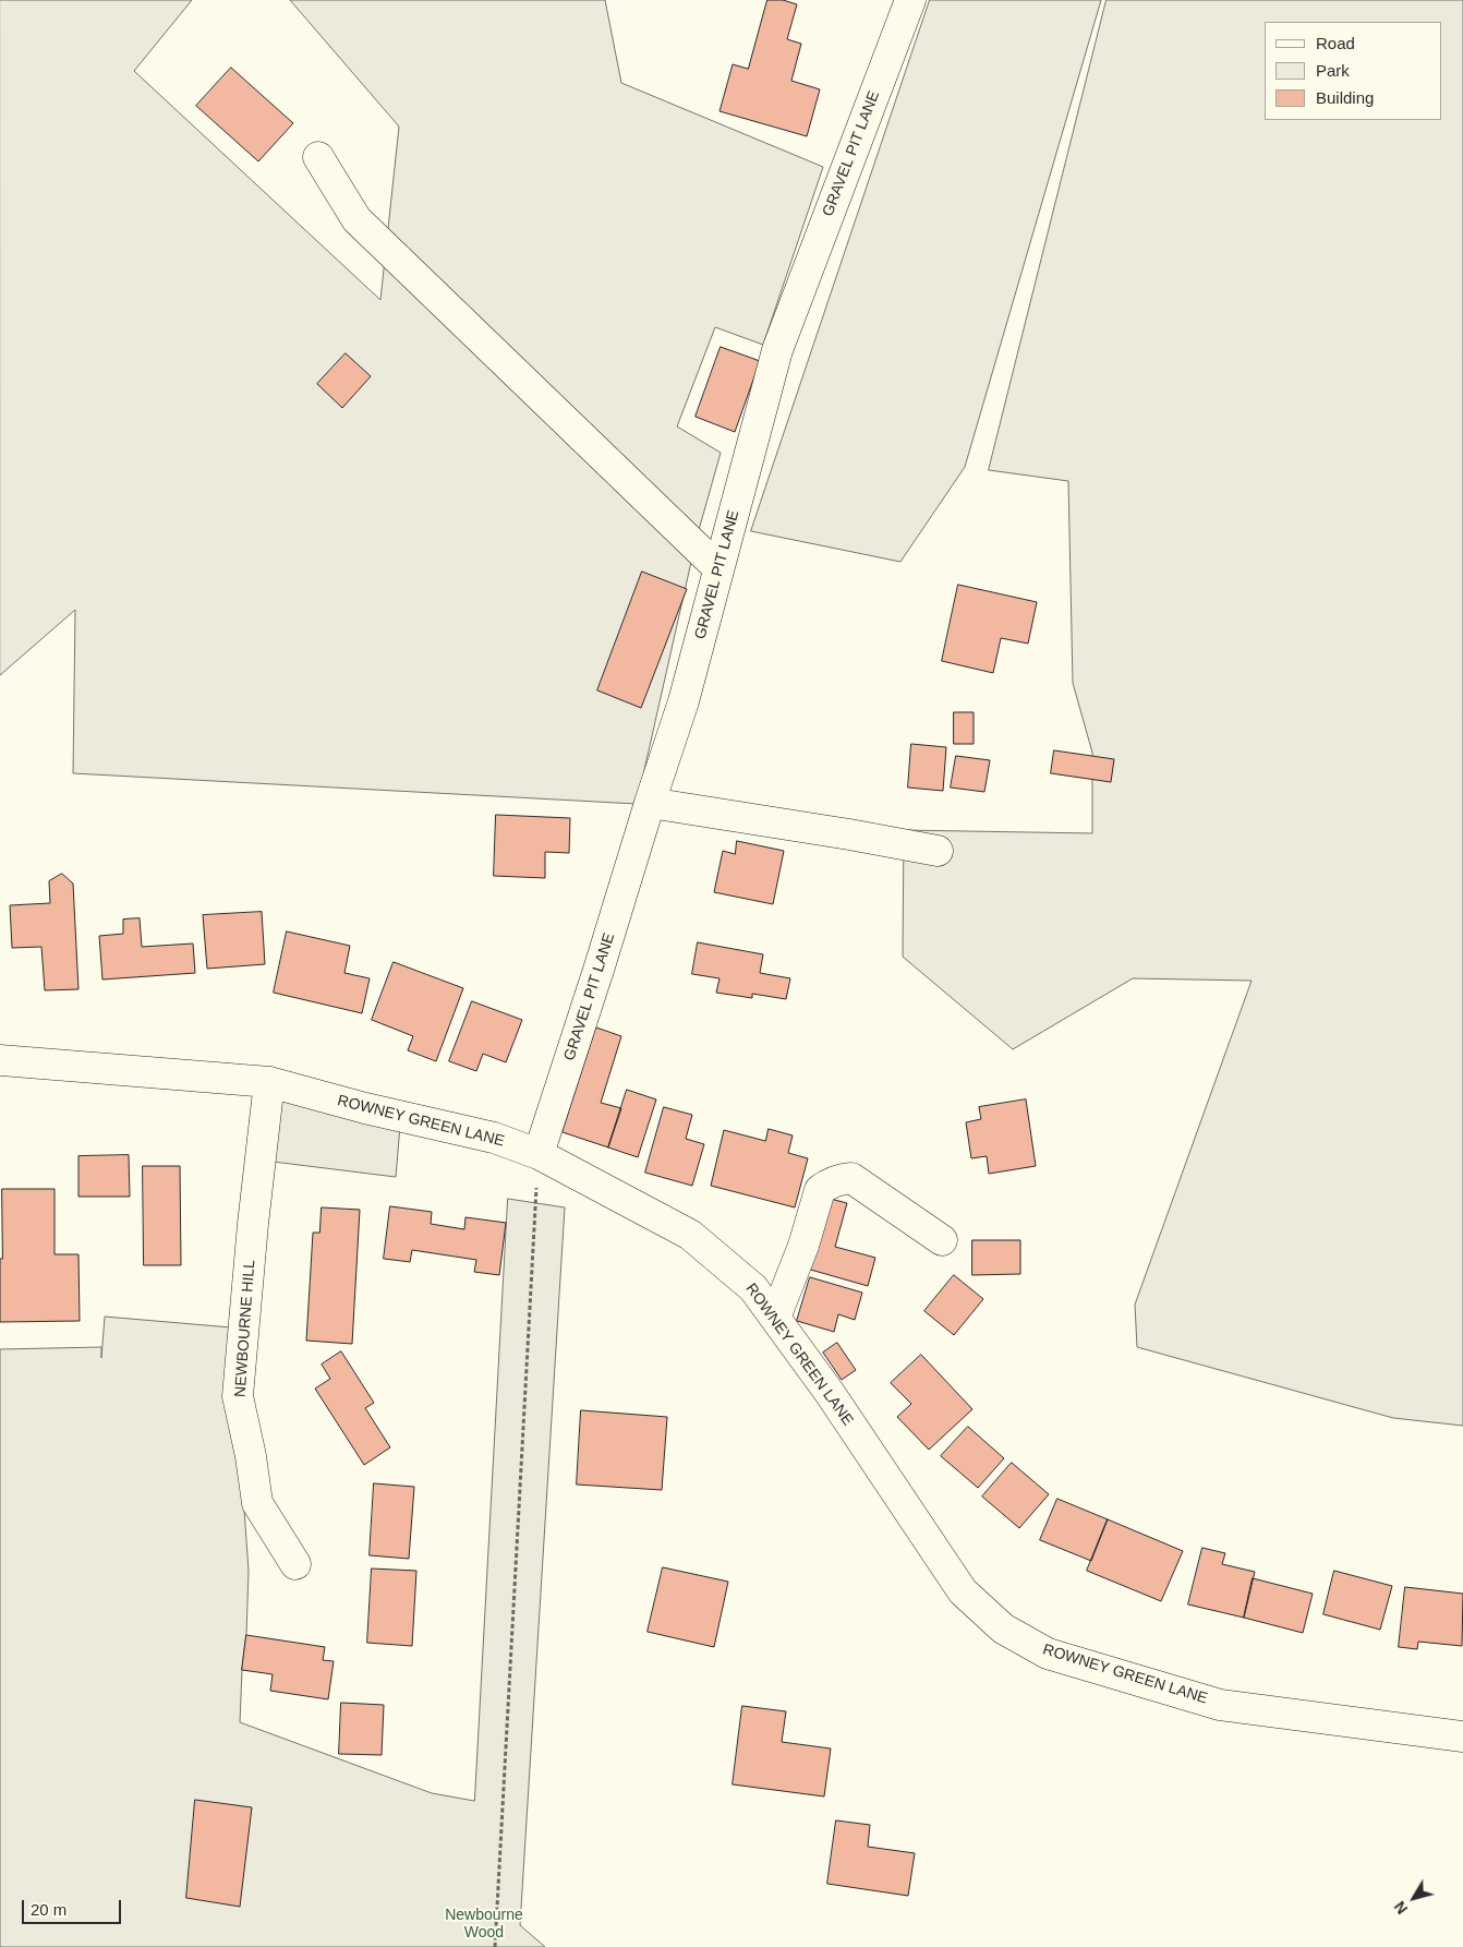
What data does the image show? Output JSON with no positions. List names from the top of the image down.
{
  "streets": {
    "street": ["GRAVEL PIT LANE", "ROWNEY GREEN LANE", "NEWBOURNE HILL"]
  },
  "crossings": [
    ["GRAVEL PIT LANE", "ROWNEY GREEN LANE"],
    ["ROWNEY GREEN LANE", "NEWBOURNE HILL"]
  ],
  "parks": ["Newbourne Wood"],
  "legend": ["Road", "Park", "Building"],
  "scale_bar": "20 m",
  "north": "bottom left"
}
